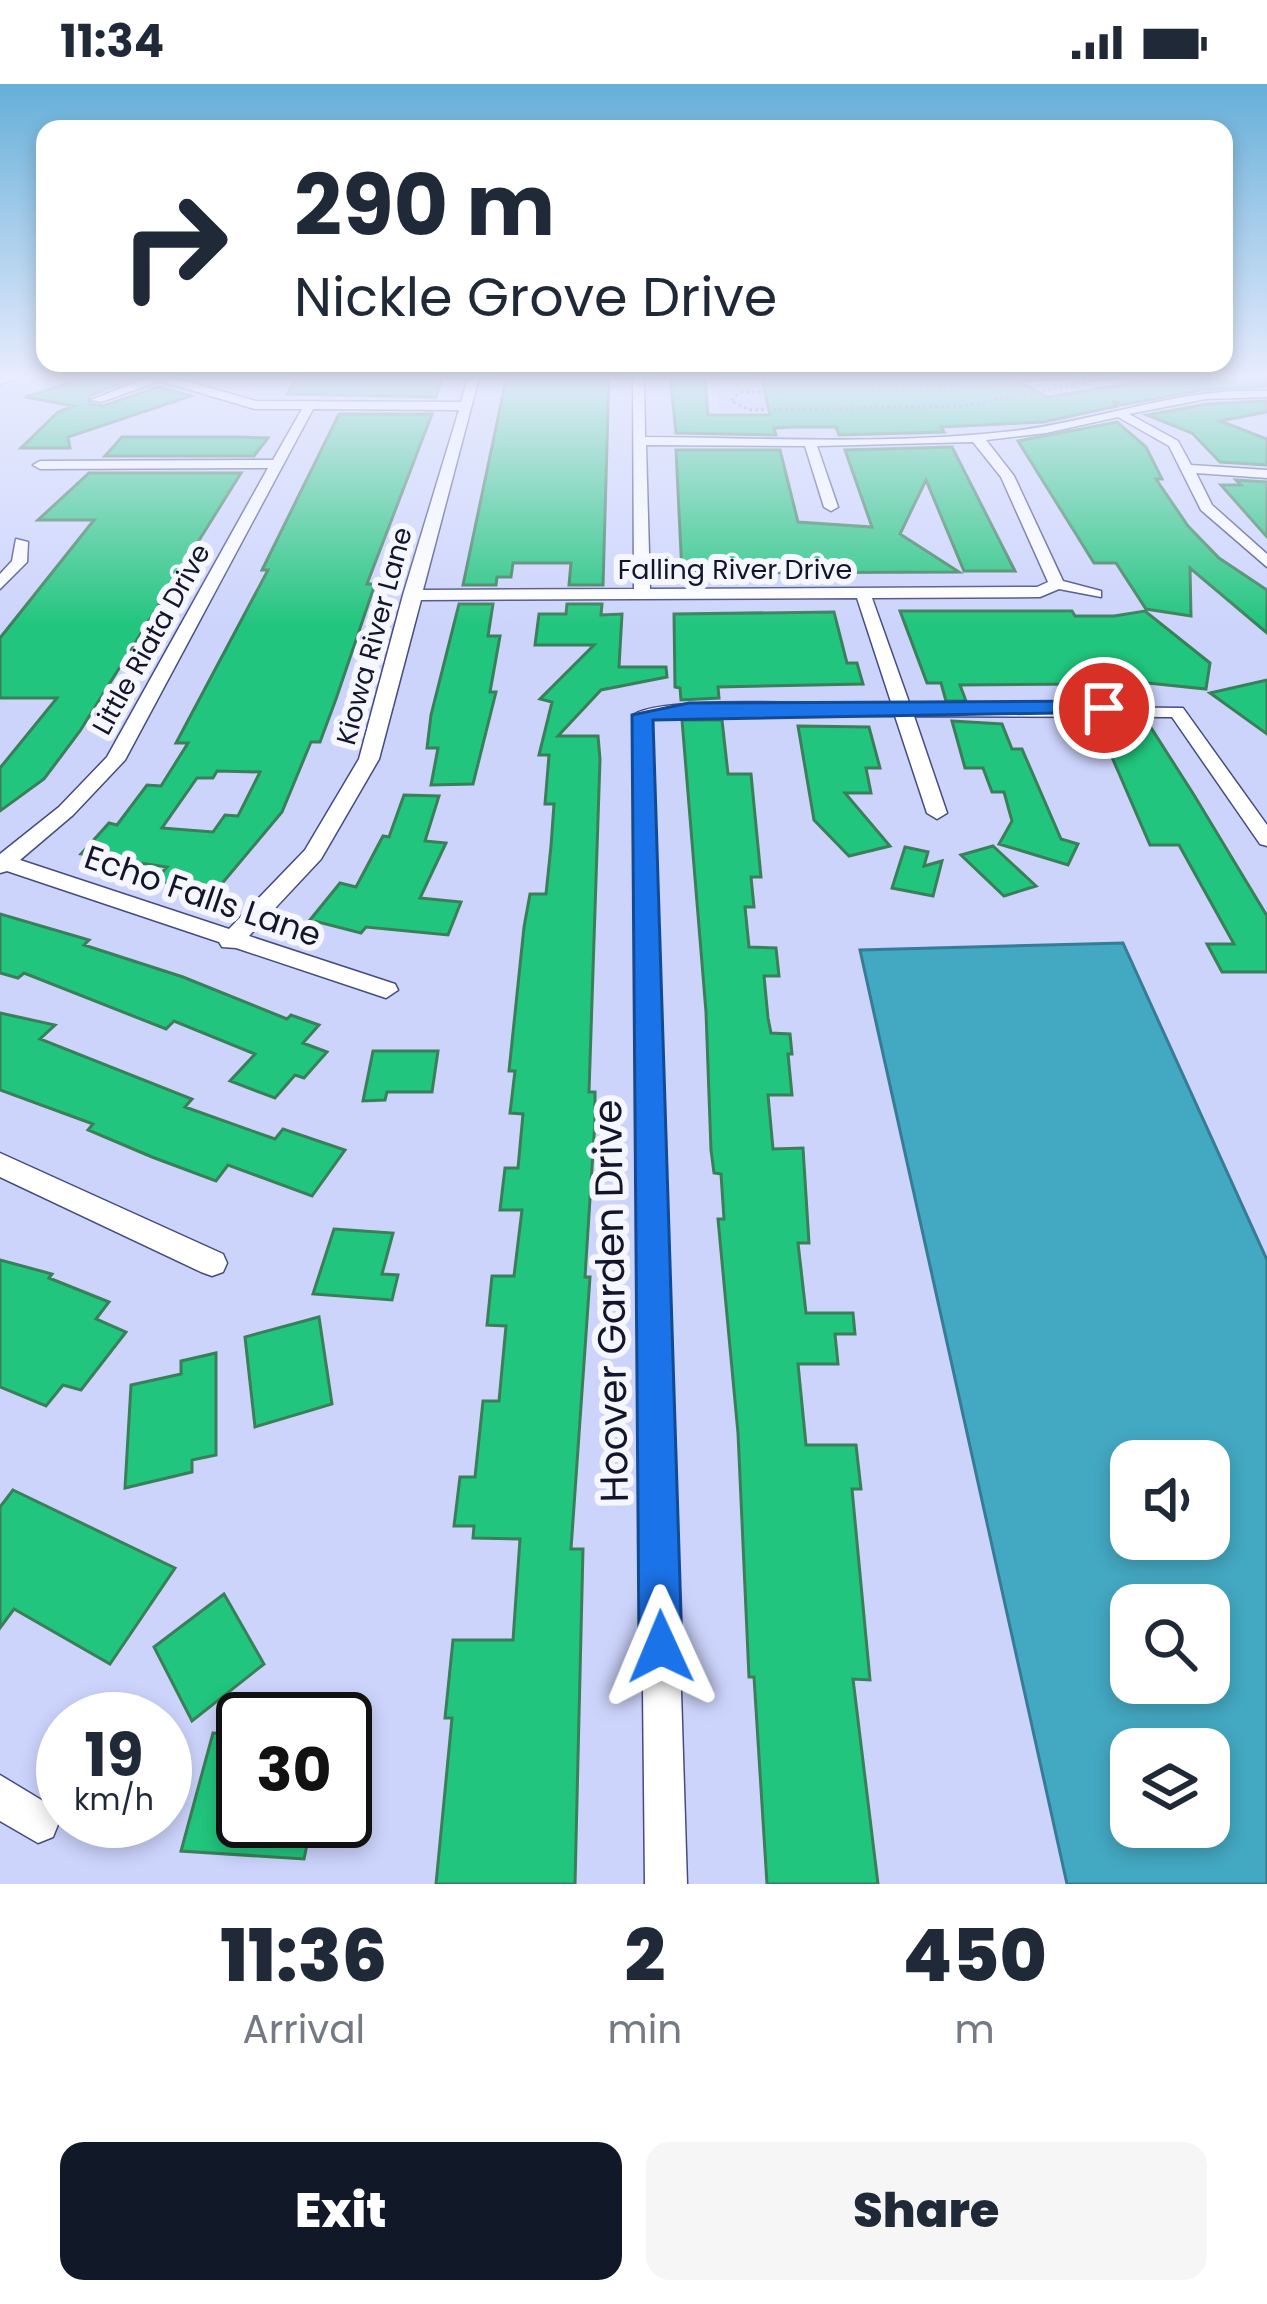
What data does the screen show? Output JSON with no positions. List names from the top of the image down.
{
  "streets": {
    "street": [
      "Falling River Drive",
      "Kiowa River Lane",
      "Little Riata Drive",
      "Echo Falls Lane",
      "Hoover Garden Drive"
    ]
  },
  "crossings": [
    ["Falling River Drive", "Kiowa River Lane"],
    ["Kiowa River Lane", "Echo Falls Lane"],
    ["Little Riata Drive", "Echo Falls Lane"]
  ],
  "page": {
    "status": "11:34",
    "turn": ["290 m", "Nickle Grove Drive"],
    "speed": "19 km/h",
    "limit": "30",
    "eta": [
      "11:36",
      "Arrival",
      "2",
      "min",
      "450",
      "m"
    ],
    "buttons": ["Exit", "Share"]
  }
}
